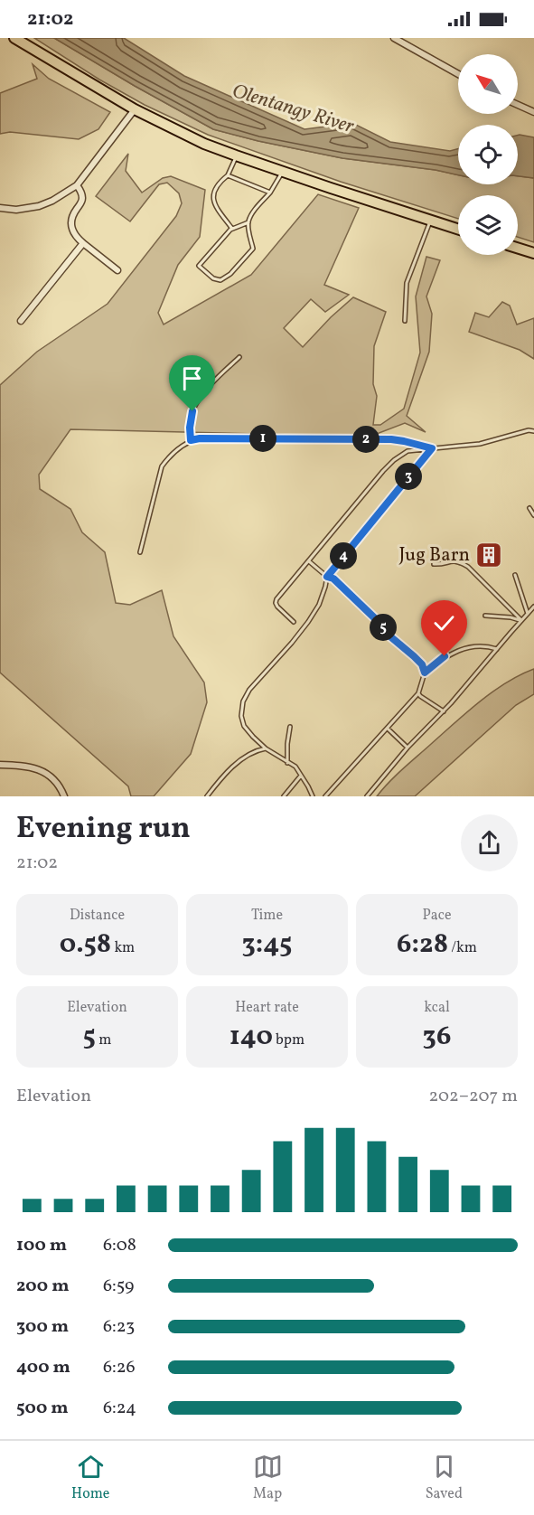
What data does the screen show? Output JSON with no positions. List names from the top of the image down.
{
  "water": ["Olentangy River"],
  "places": {
    "building": ["Jug Barn"]
  },
  "north": "top left",
  "page": {
    "status": "21:02",
    "pins": [
      "1",
      "2",
      "3",
      "4",
      "5"
    ],
    "heading": ["Evening run", "21:02"],
    "stats": [
      ["Distance", "0.58 km"],
      ["Time", "3:45"],
      ["Pace", "6:28 /km"],
      ["Elevation", "5 m"],
      ["Heart rate", "140 bpm"],
      ["kcal", "36"]
    ],
    "chart": ["Elevation", "202–207 m"],
    "list": [
      {
        "name": "100 m",
        "note": "6:08"
      },
      {
        "name": "200 m",
        "note": "6:59"
      },
      {
        "name": "300 m",
        "note": "6:23"
      },
      {
        "name": "400 m",
        "note": "6:26"
      },
      {
        "name": "500 m",
        "note": "6:24"
      }
    ],
    "tabs": ["Home", "Map", "Saved"]
  }
}
